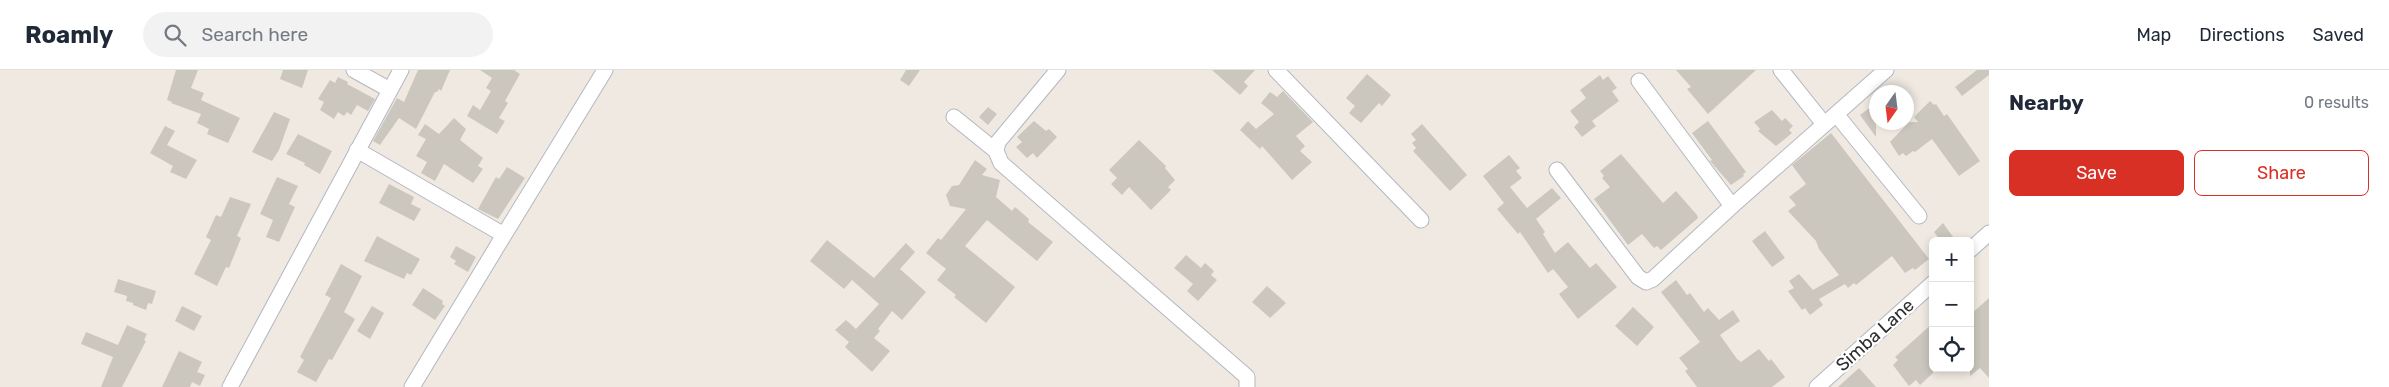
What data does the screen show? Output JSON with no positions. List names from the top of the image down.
{
  "streets": {
    "street": ["Simba Lane"]
  },
  "north": "bottom",
  "page": {
    "header": "Roamly",
    "search": "Search here",
    "nav": ["Map", "Directions", "Saved"],
    "heading": ["Nearby", "0 results"],
    "buttons": ["Save", "Share"],
    "map_buttons": ["+", "−"]
  }
}
